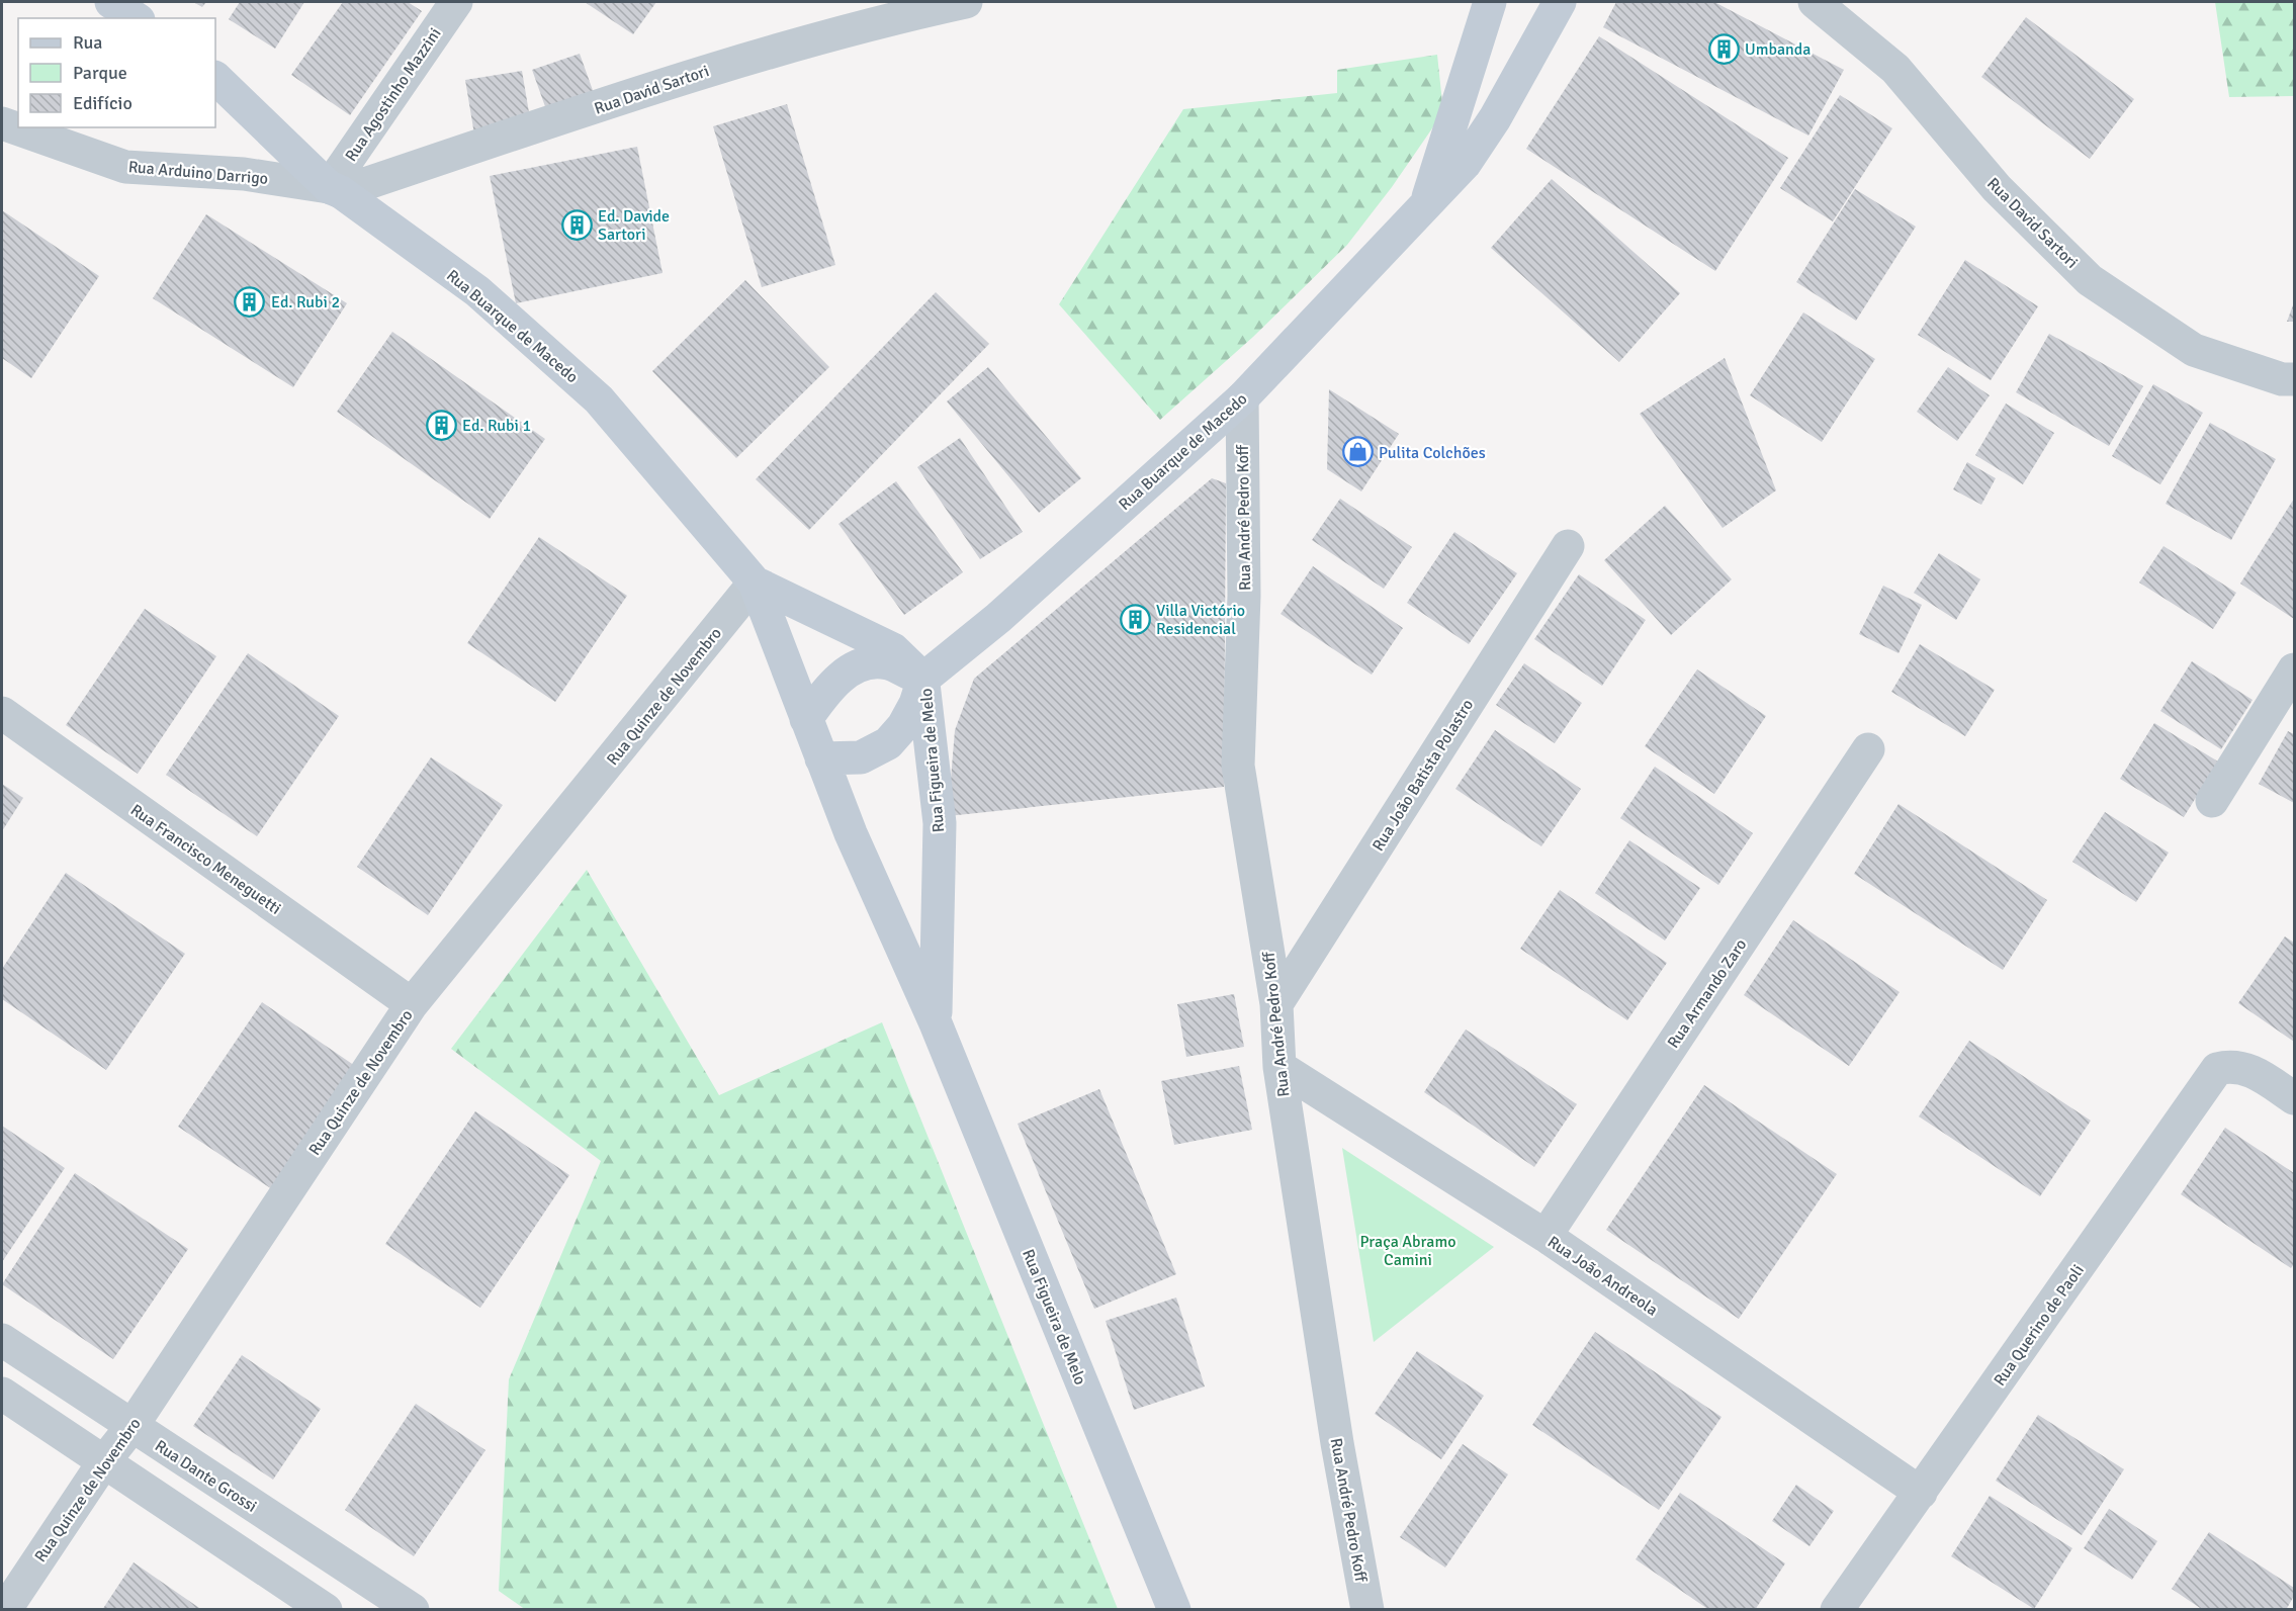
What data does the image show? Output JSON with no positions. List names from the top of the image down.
{
  "streets": {
    "main road": ["Rua Buarque de Macedo", "Rua Figueira de Melo"],
    "street": [
      "Rua David Sartori",
      "Rua Agostinho Mazzini",
      "Rua Arduino Darrigo",
      "Rua André Pedro Koff",
      "Rua Quinze de Novembro",
      "Rua João Batista Polastro",
      "Rua Francisco Meneguetti",
      "Rua Armando Zaro",
      "Rua João Andreola",
      "Rua Querino de Paoli",
      "Rua Dante Grossi"
    ]
  },
  "crossings": [
    ["Rua David Sartori", "Rua Agostinho Mazzini"],
    ["Rua David Sartori", "Rua Arduino Darrigo"],
    ["Rua David Sartori", "Rua Buarque de Macedo"],
    ["Rua Agostinho Mazzini", "Rua Arduino Darrigo"],
    ["Rua Agostinho Mazzini", "Rua Buarque de Macedo"],
    ["Rua Arduino Darrigo", "Rua Buarque de Macedo"],
    ["Rua Buarque de Macedo", "Rua André Pedro Koff"],
    ["Rua Buarque de Macedo", "Rua Quinze de Novembro"],
    ["Rua Buarque de Macedo", "Rua Figueira de Melo"],
    ["Rua André Pedro Koff", "Rua João Batista Polastro"],
    ["Rua André Pedro Koff", "Rua João Andreola"],
    ["Rua Quinze de Novembro", "Rua Francisco Meneguetti"],
    ["Rua Quinze de Novembro", "Rua Dante Grossi"],
    ["Rua Armando Zaro", "Rua João Andreola"],
    ["Rua João Andreola", "Rua Querino de Paoli"]
  ],
  "parks": ["Praça Abramo Camini"],
  "places": {
    "building": [
      "Umbanda",
      "Ed. Davide Sartori",
      "Ed. Rubi 2",
      "Ed. Rubi 1",
      "Villa Victório Residencial"
    ],
    "shop": ["Pulita Colchões"]
  },
  "legend": ["Rua", "Parque", "Edifício"]
}
